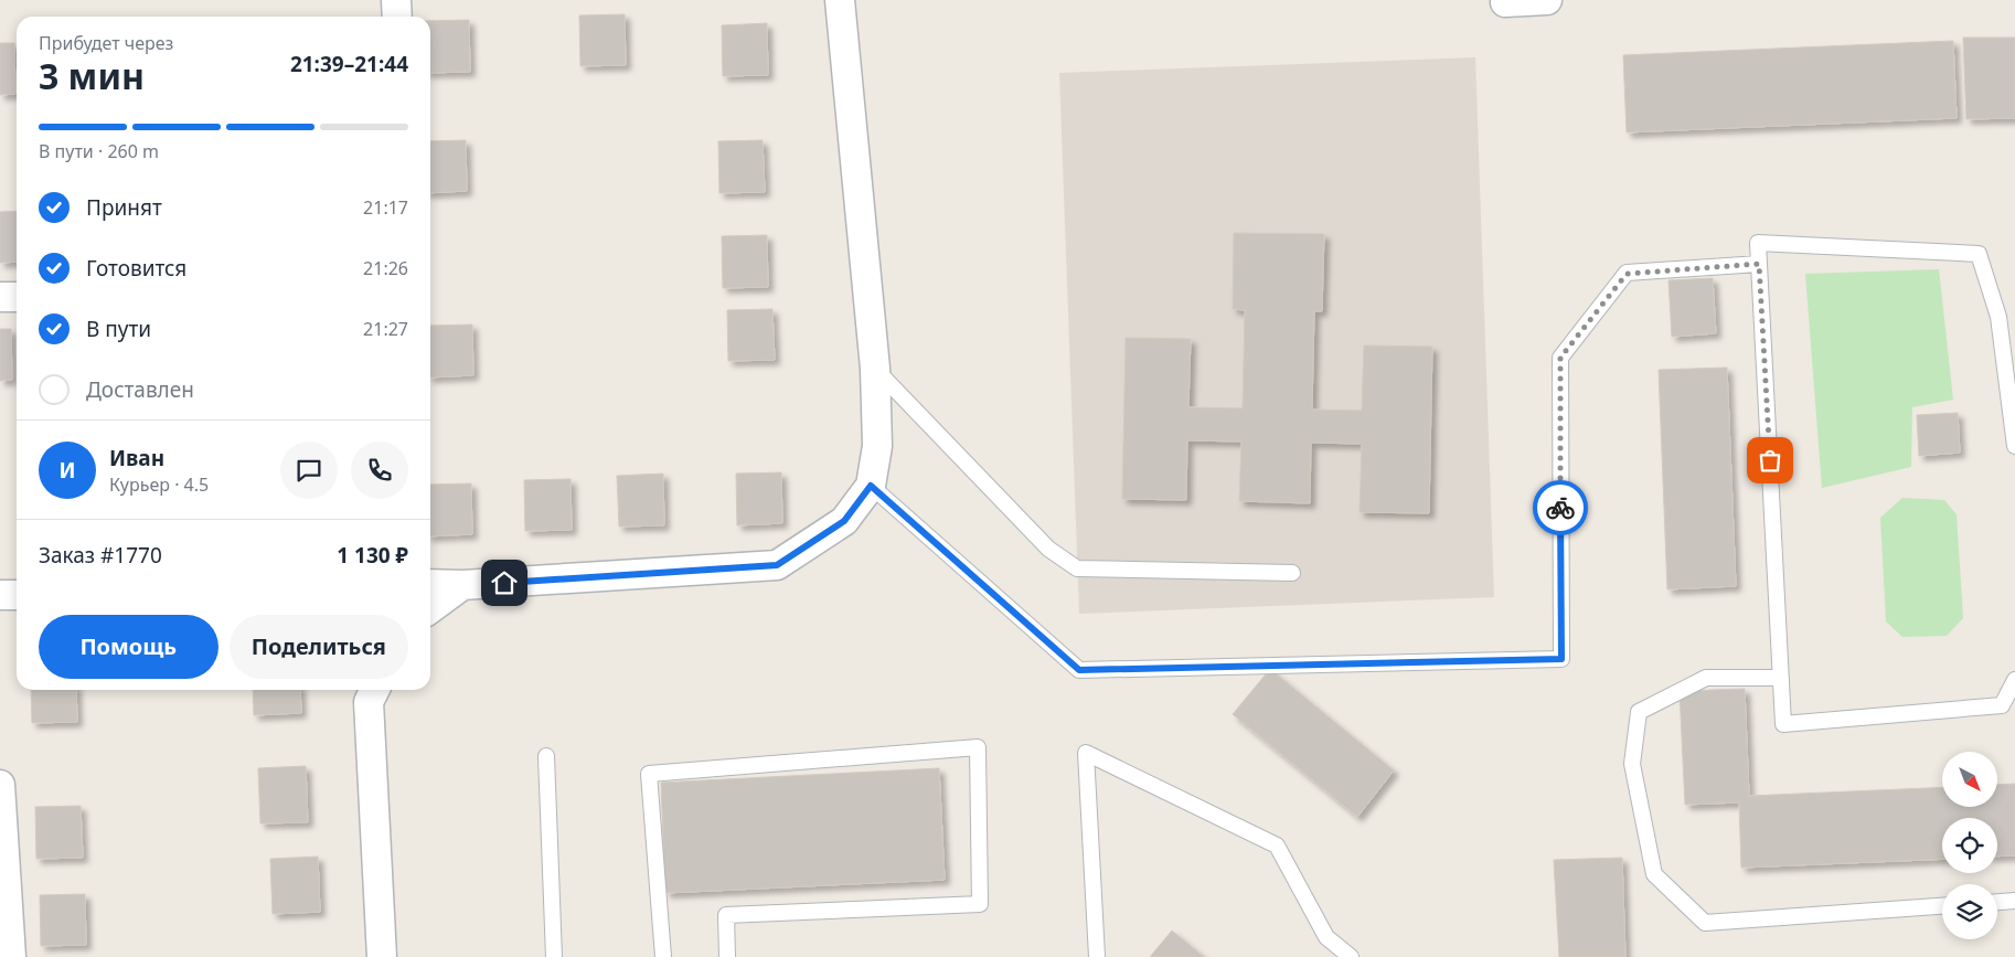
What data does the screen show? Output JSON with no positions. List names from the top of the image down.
{
  "north": "bottom right",
  "page": {
    "heading": ["3 мин", "Прибудет через", "21:39–21:44"],
    "panel": [
      "Иван",
      "Курьер · 4.5",
      "Заказ #1770",
      "1 130 ₽"
    ],
    "bar": "В пути · 260 m",
    "list": [
      ["Принят", "21:17"],
      ["Готовится", "21:26"],
      ["В пути", "21:27"],
      "Доставлен"
    ],
    "round": "И",
    "buttons": ["Помощь", "Поделиться"]
  }
}
